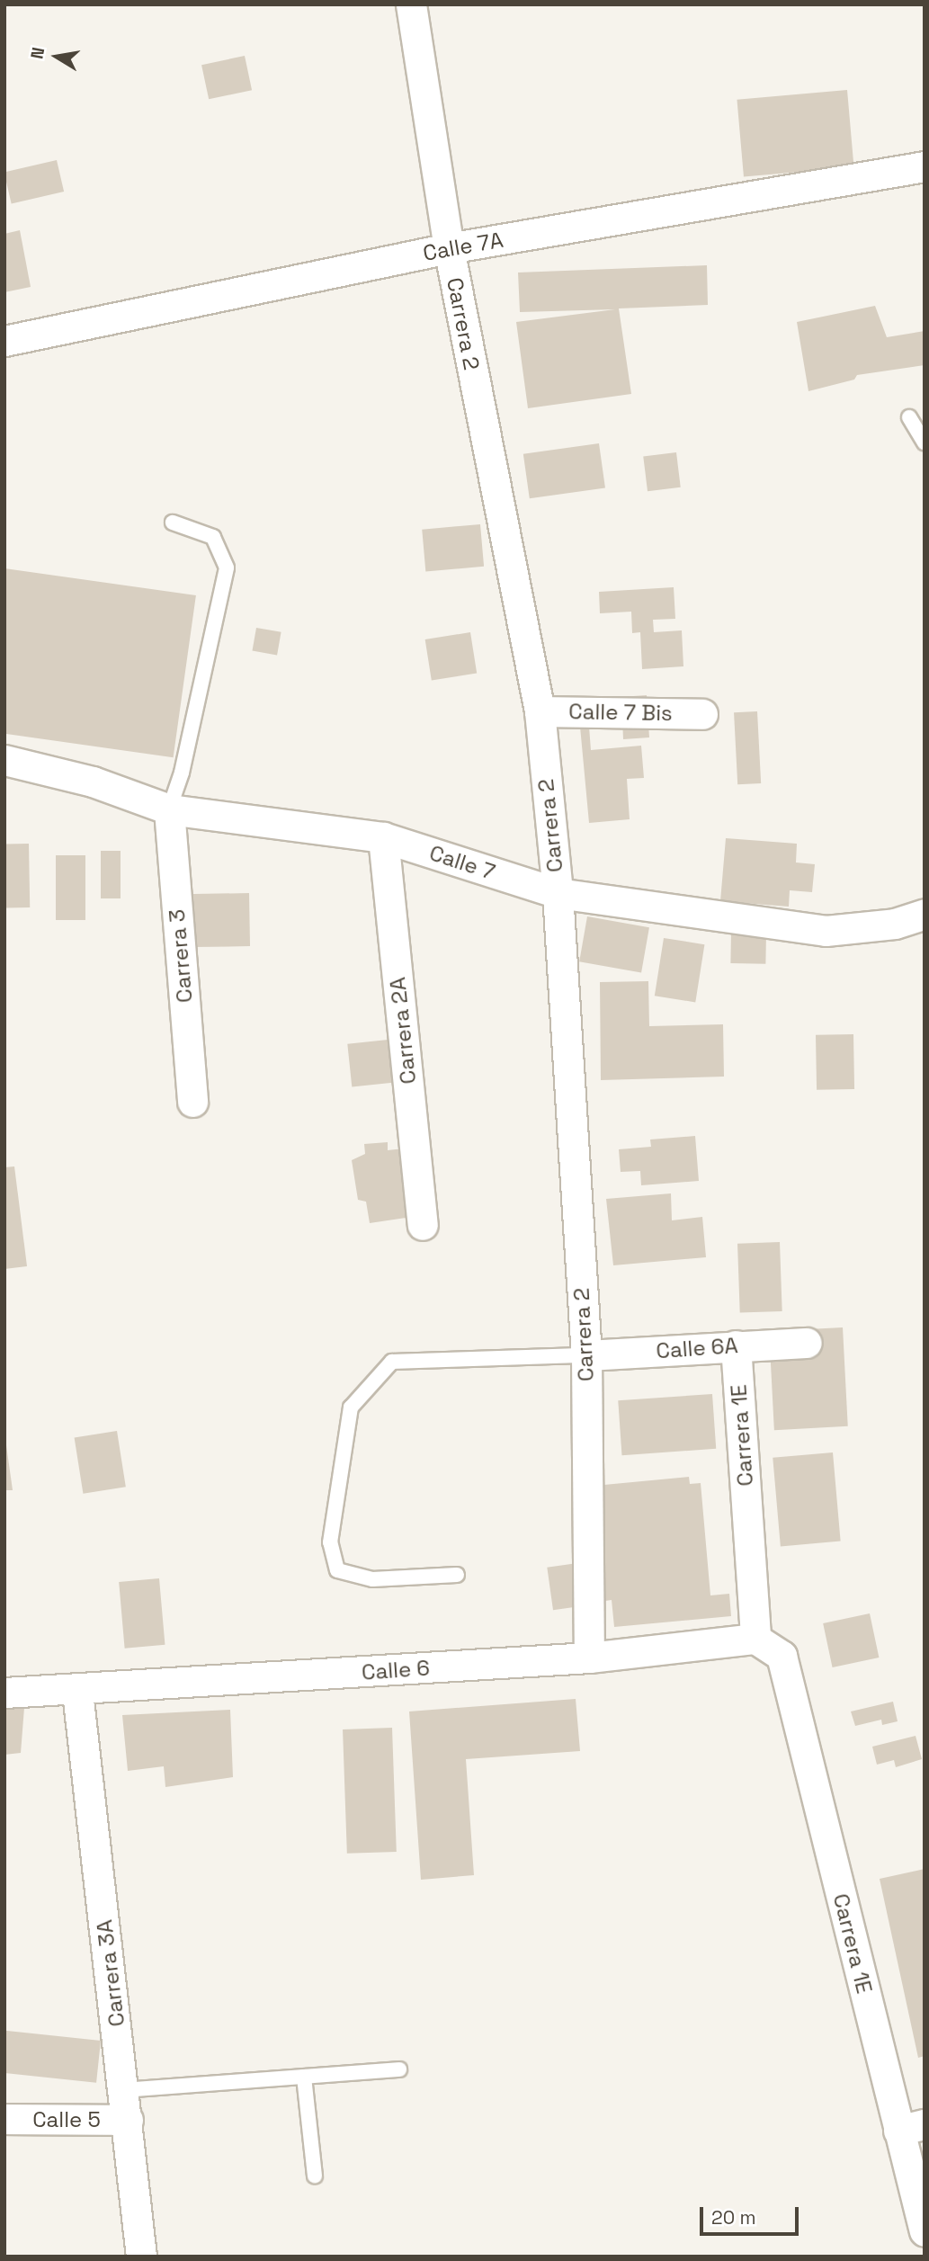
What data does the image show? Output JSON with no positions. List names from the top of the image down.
{
  "streets": {
    "street": [
      "Calle 7A",
      "Carrera 2",
      "Calle 7 Bis",
      "Calle 7",
      "Carrera 3",
      "Carrera 2A",
      "Calle 6A",
      "Carrera 1E",
      "Calle 6",
      "Carrera 3A",
      "Calle 5"
    ]
  },
  "crossings": [
    ["Calle 7A", "Carrera 2"],
    ["Carrera 2", "Calle 7 Bis"],
    ["Carrera 2", "Calle 7"],
    ["Carrera 2", "Calle 6A"],
    ["Carrera 2", "Calle 6"],
    ["Calle 7", "Carrera 3"],
    ["Calle 7", "Carrera 2A"],
    ["Calle 6A", "Carrera 1E"],
    ["Carrera 1E", "Calle 6"],
    ["Calle 6", "Carrera 3A"],
    ["Carrera 3A", "Calle 5"]
  ],
  "scale_bar": "20 m",
  "north": "left"
}
